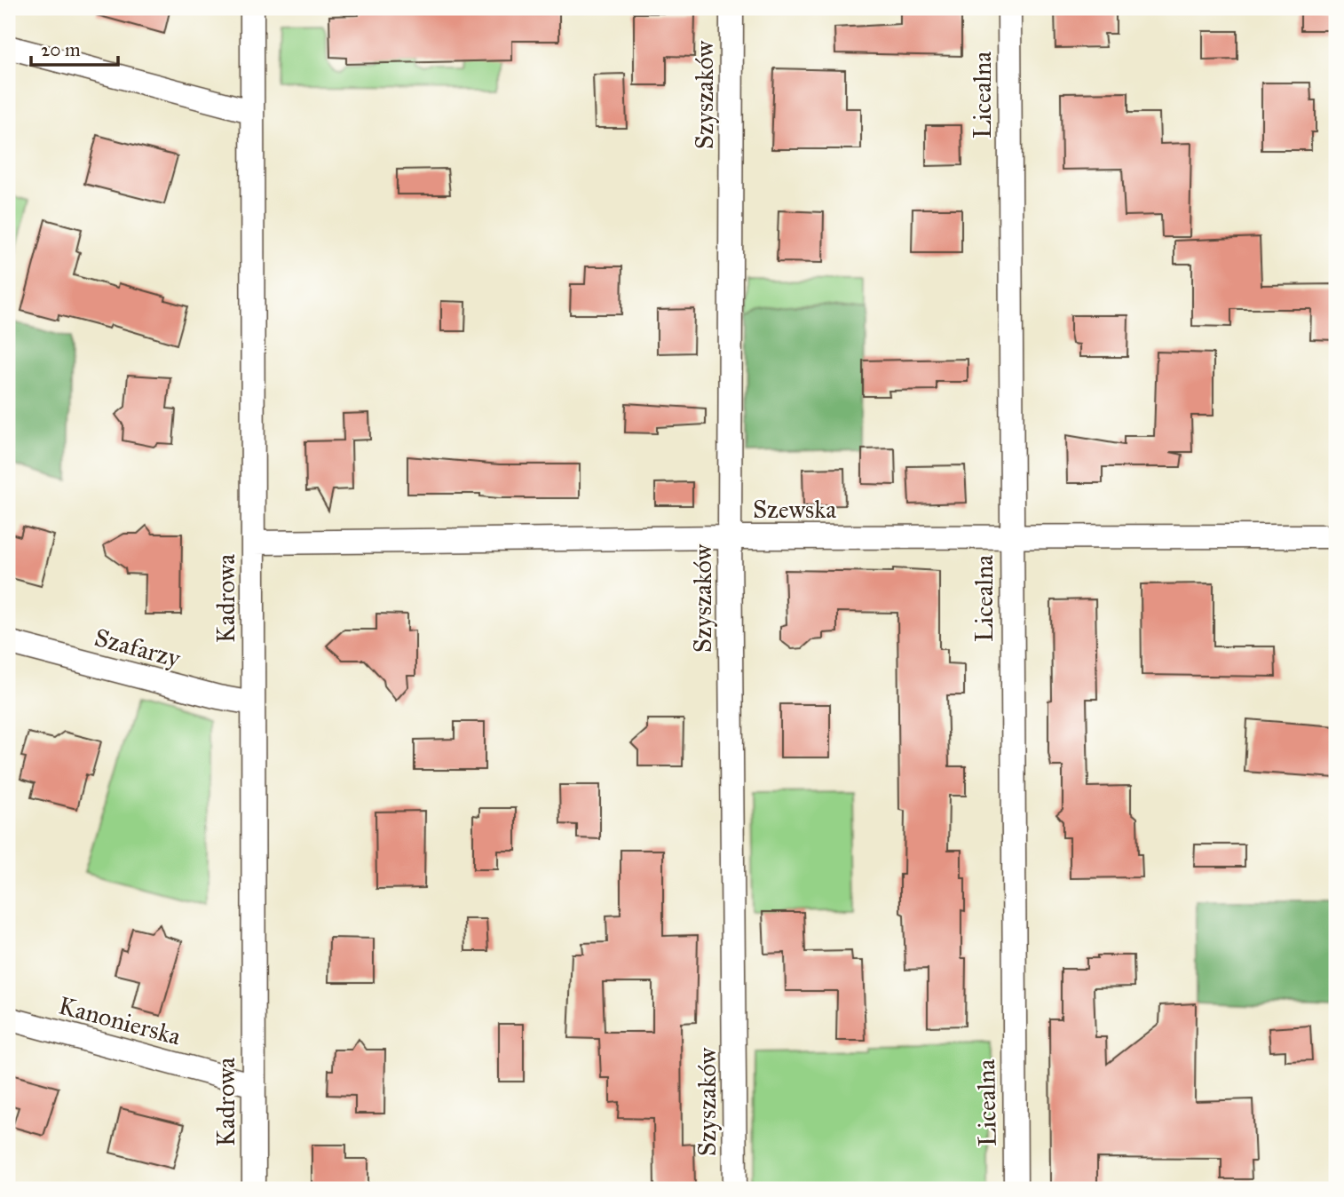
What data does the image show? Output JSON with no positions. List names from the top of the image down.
{
  "streets": {
    "street": [
      "Szyszaków",
      "Licealna",
      "Szewska",
      "Kadrowa",
      "Szafarzy",
      "Kanonierska"
    ]
  },
  "crossings": [
    ["Szyszaków", "Szewska"],
    ["Licealna", "Szewska"],
    ["Szewska", "Kadrowa"],
    ["Kadrowa", "Szafarzy"],
    ["Kadrowa", "Kanonierska"]
  ],
  "scale_bar": "20 m"
}
